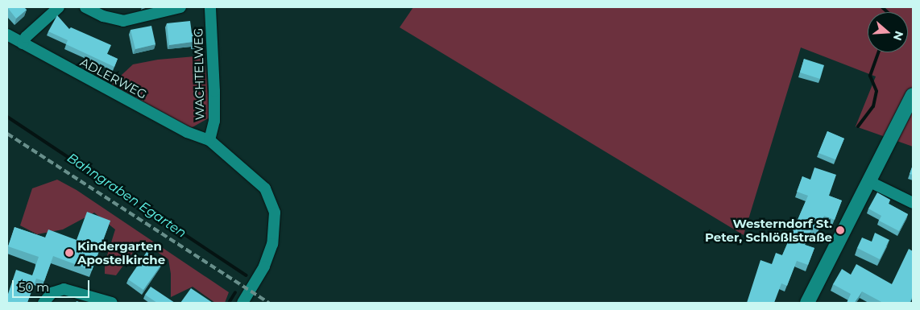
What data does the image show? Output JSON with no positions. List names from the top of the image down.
{
  "streets": {
    "street": ["WACHTELWEG", "ADLERWEG"]
  },
  "crossings": [
    ["WACHTELWEG", "ADLERWEG"]
  ],
  "water": ["Bahngraben Egarten"],
  "places": ["Westerndorf St. Peter, Schlößlstraße", "Kindergarten Apostelkirche"],
  "scale_bar": "50 m",
  "north": "right"
}
